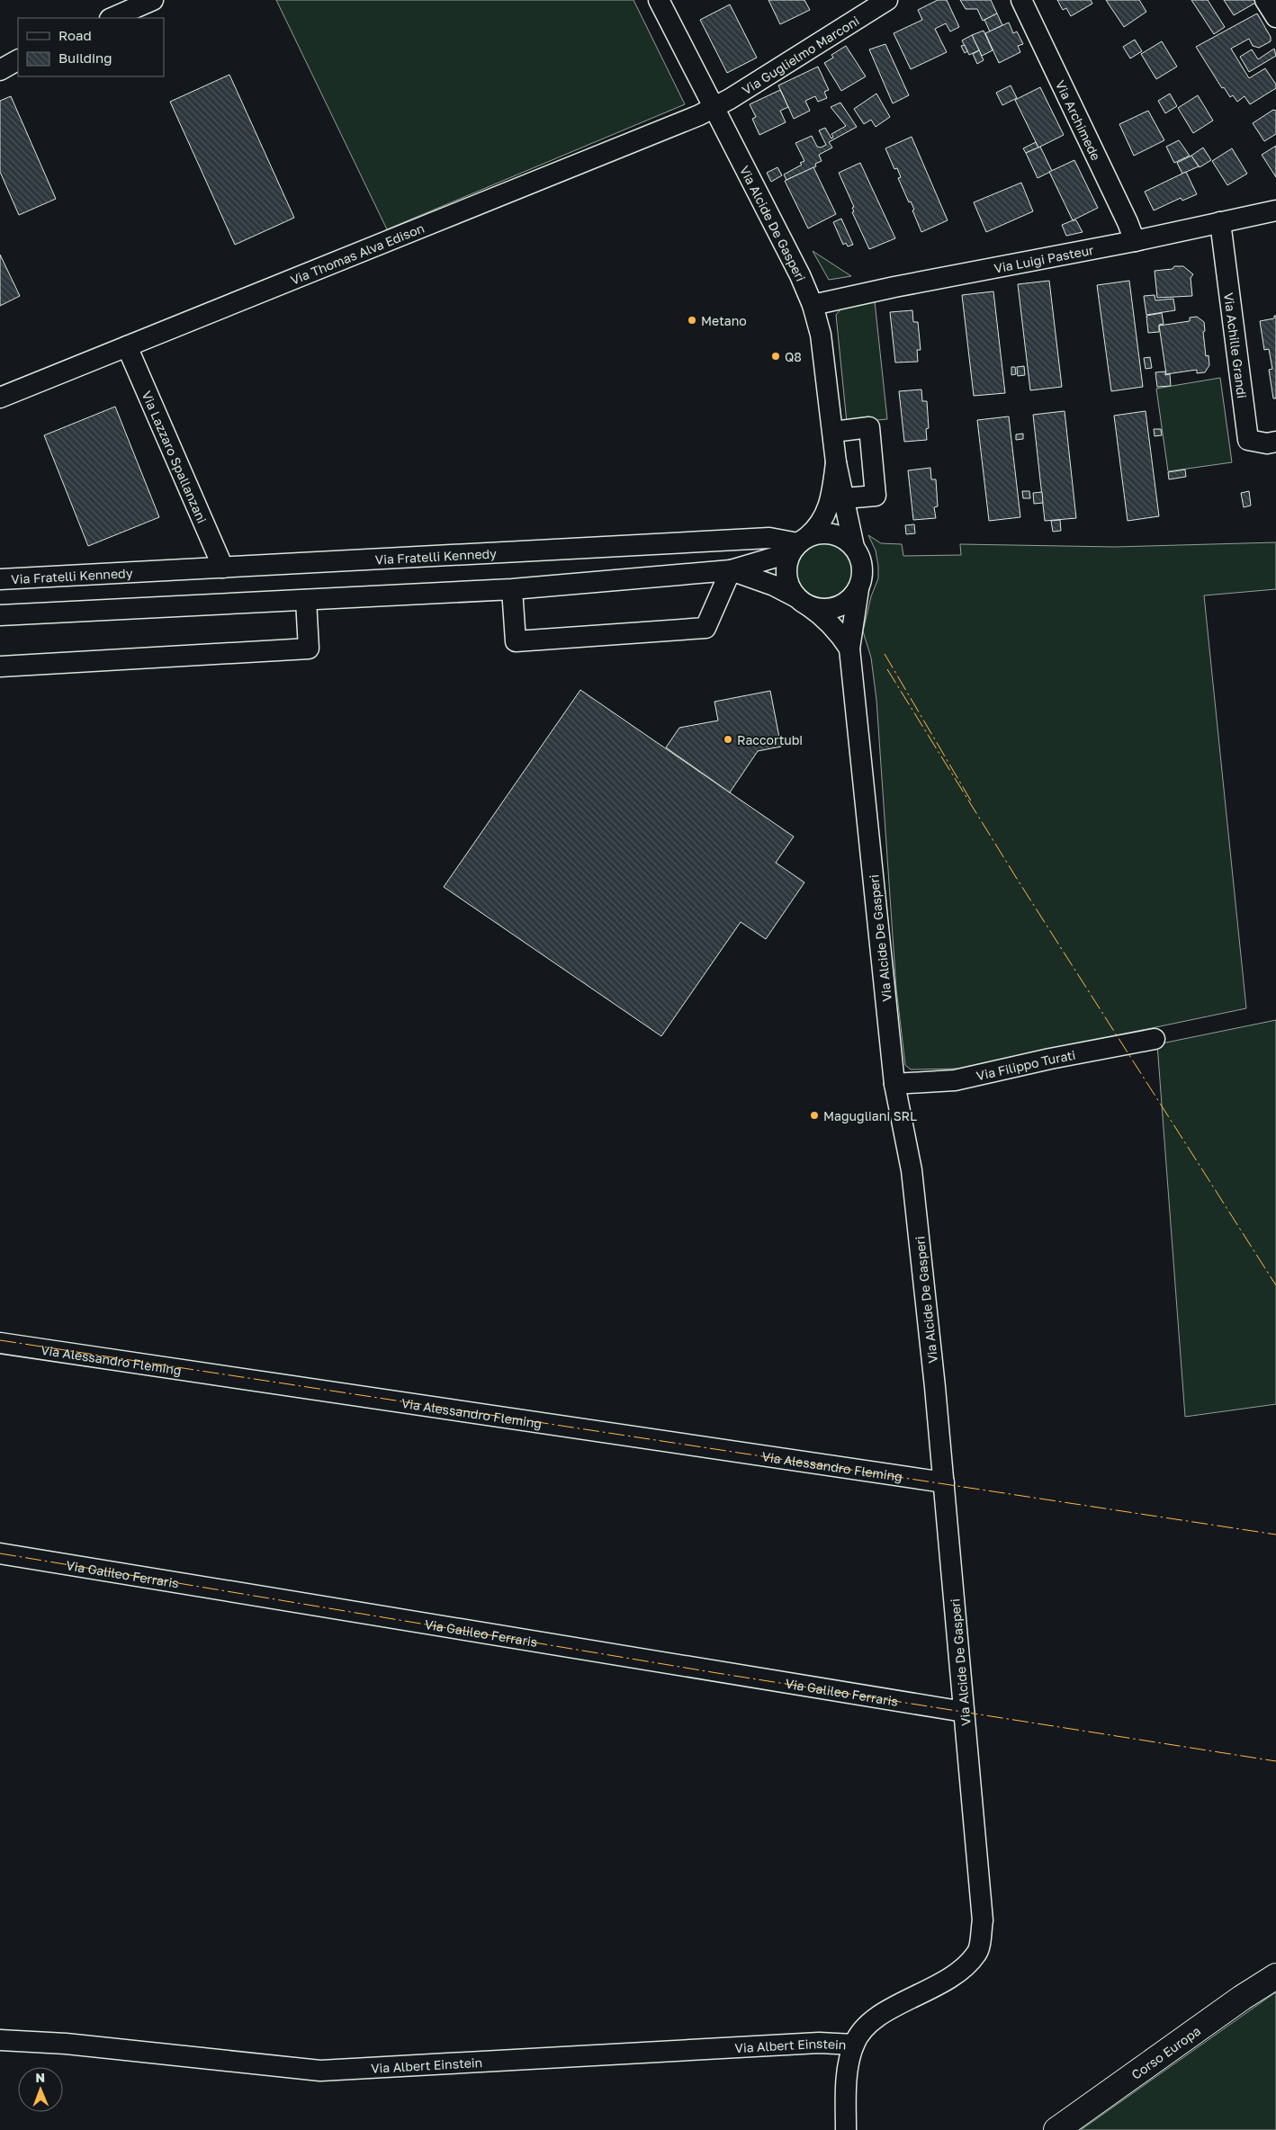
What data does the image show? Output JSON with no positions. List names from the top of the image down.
{
  "streets": {
    "main road": ["Corso Europa"],
    "street": [
      "Via Guglielmo Marconi",
      "Via Archimede",
      "Via Alcide De Gasperi",
      "Via Thomas Alva Edison",
      "Via Luigi Pasteur",
      "Via Achille Grandi",
      "Via Lazzaro Spallanzani",
      "Via Fratelli Kennedy",
      "Via Filippo Turati",
      "Via Alessandro Fleming",
      "Via Galileo Ferraris",
      "Via Albert Einstein"
    ]
  },
  "crossings": [
    ["Via Guglielmo Marconi", "Via Alcide De Gasperi"],
    ["Via Guglielmo Marconi", "Via Thomas Alva Edison"],
    ["Via Archimede", "Via Luigi Pasteur"],
    ["Via Alcide De Gasperi", "Via Thomas Alva Edison"],
    ["Via Alcide De Gasperi", "Via Luigi Pasteur"],
    ["Via Alcide De Gasperi", "Via Fratelli Kennedy"],
    ["Via Alcide De Gasperi", "Via Filippo Turati"],
    ["Via Alcide De Gasperi", "Via Alessandro Fleming"],
    ["Via Alcide De Gasperi", "Via Galileo Ferraris"],
    ["Via Alcide De Gasperi", "Via Albert Einstein"],
    ["Via Thomas Alva Edison", "Via Lazzaro Spallanzani"],
    ["Via Luigi Pasteur", "Via Achille Grandi"],
    ["Via Lazzaro Spallanzani", "Via Fratelli Kennedy"]
  ],
  "places": [
    "Metano",
    "Q8",
    "Raccortubi",
    "Magugliani SRL"
  ],
  "legend": ["Road", "Building"],
  "north": "top"
}
